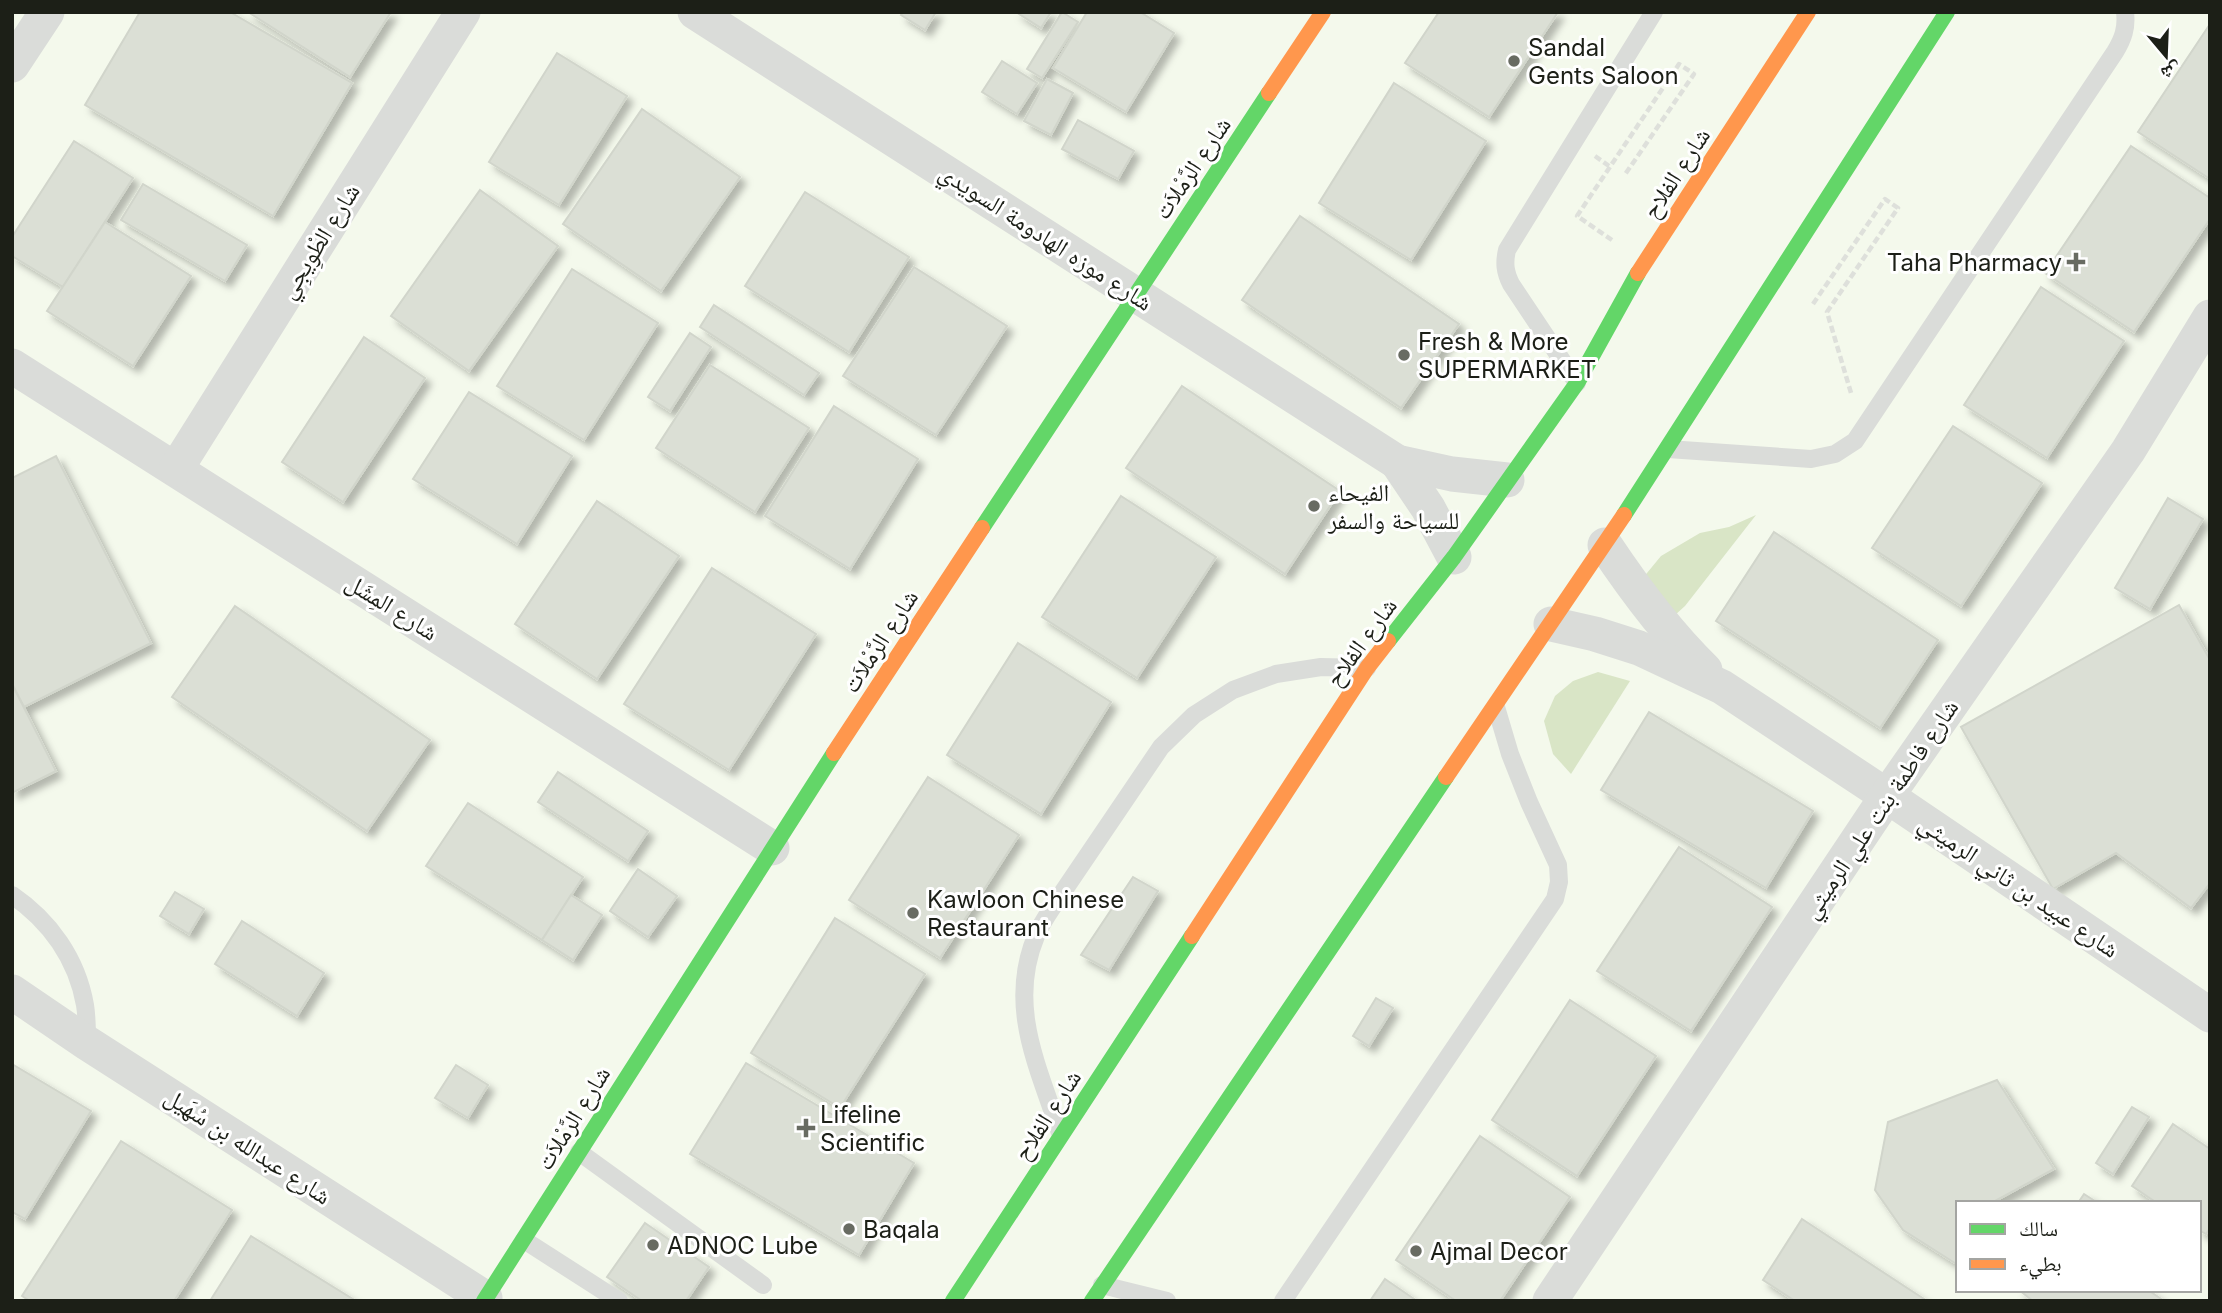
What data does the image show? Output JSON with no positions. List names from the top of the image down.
{
  "streets": {
    "main road": ["شارع الرَّمْلاَت", "شارع الفلاح"],
    "street": [
      "شارع موزه الهادومة السويدي",
      "شارع الطْوِيجِي",
      "شارع المِشَل",
      "شارع فاطمة بنت علي الرميثي",
      "شارع عبيد بن ثاني الرميثي",
      "شارع عبدالله بن سُهَيل"
    ]
  },
  "crossings": [
    ["شارع الرَّمْلاَت", "شارع موزه الهادومة السويدي"],
    ["شارع الرَّمْلاَت", "شارع المِشَل"],
    ["شارع الرَّمْلاَت", "شارع عبدالله بن سُهَيل"],
    ["شارع الفلاح", "شارع موزه الهادومة السويدي"],
    ["شارع الطْوِيجِي", "شارع المِشَل"],
    ["شارع فاطمة بنت علي الرميثي", "شارع عبيد بن ثاني الرميثي"]
  ],
  "places": {
    "other": [
      "Sandal Gents Saloon",
      "Fresh & More SUPERMARKET",
      "الفيحاء للسياحة والسفر",
      "Kawloon Chinese Restaurant",
      "Baqala",
      "ADNOC Lube",
      "Ajmal Decor"
    ],
    "health": ["Taha Pharmacy", "Lifeline Scientific"]
  },
  "legend": ["سالك", "بطيء"],
  "north": "bottom"
}
